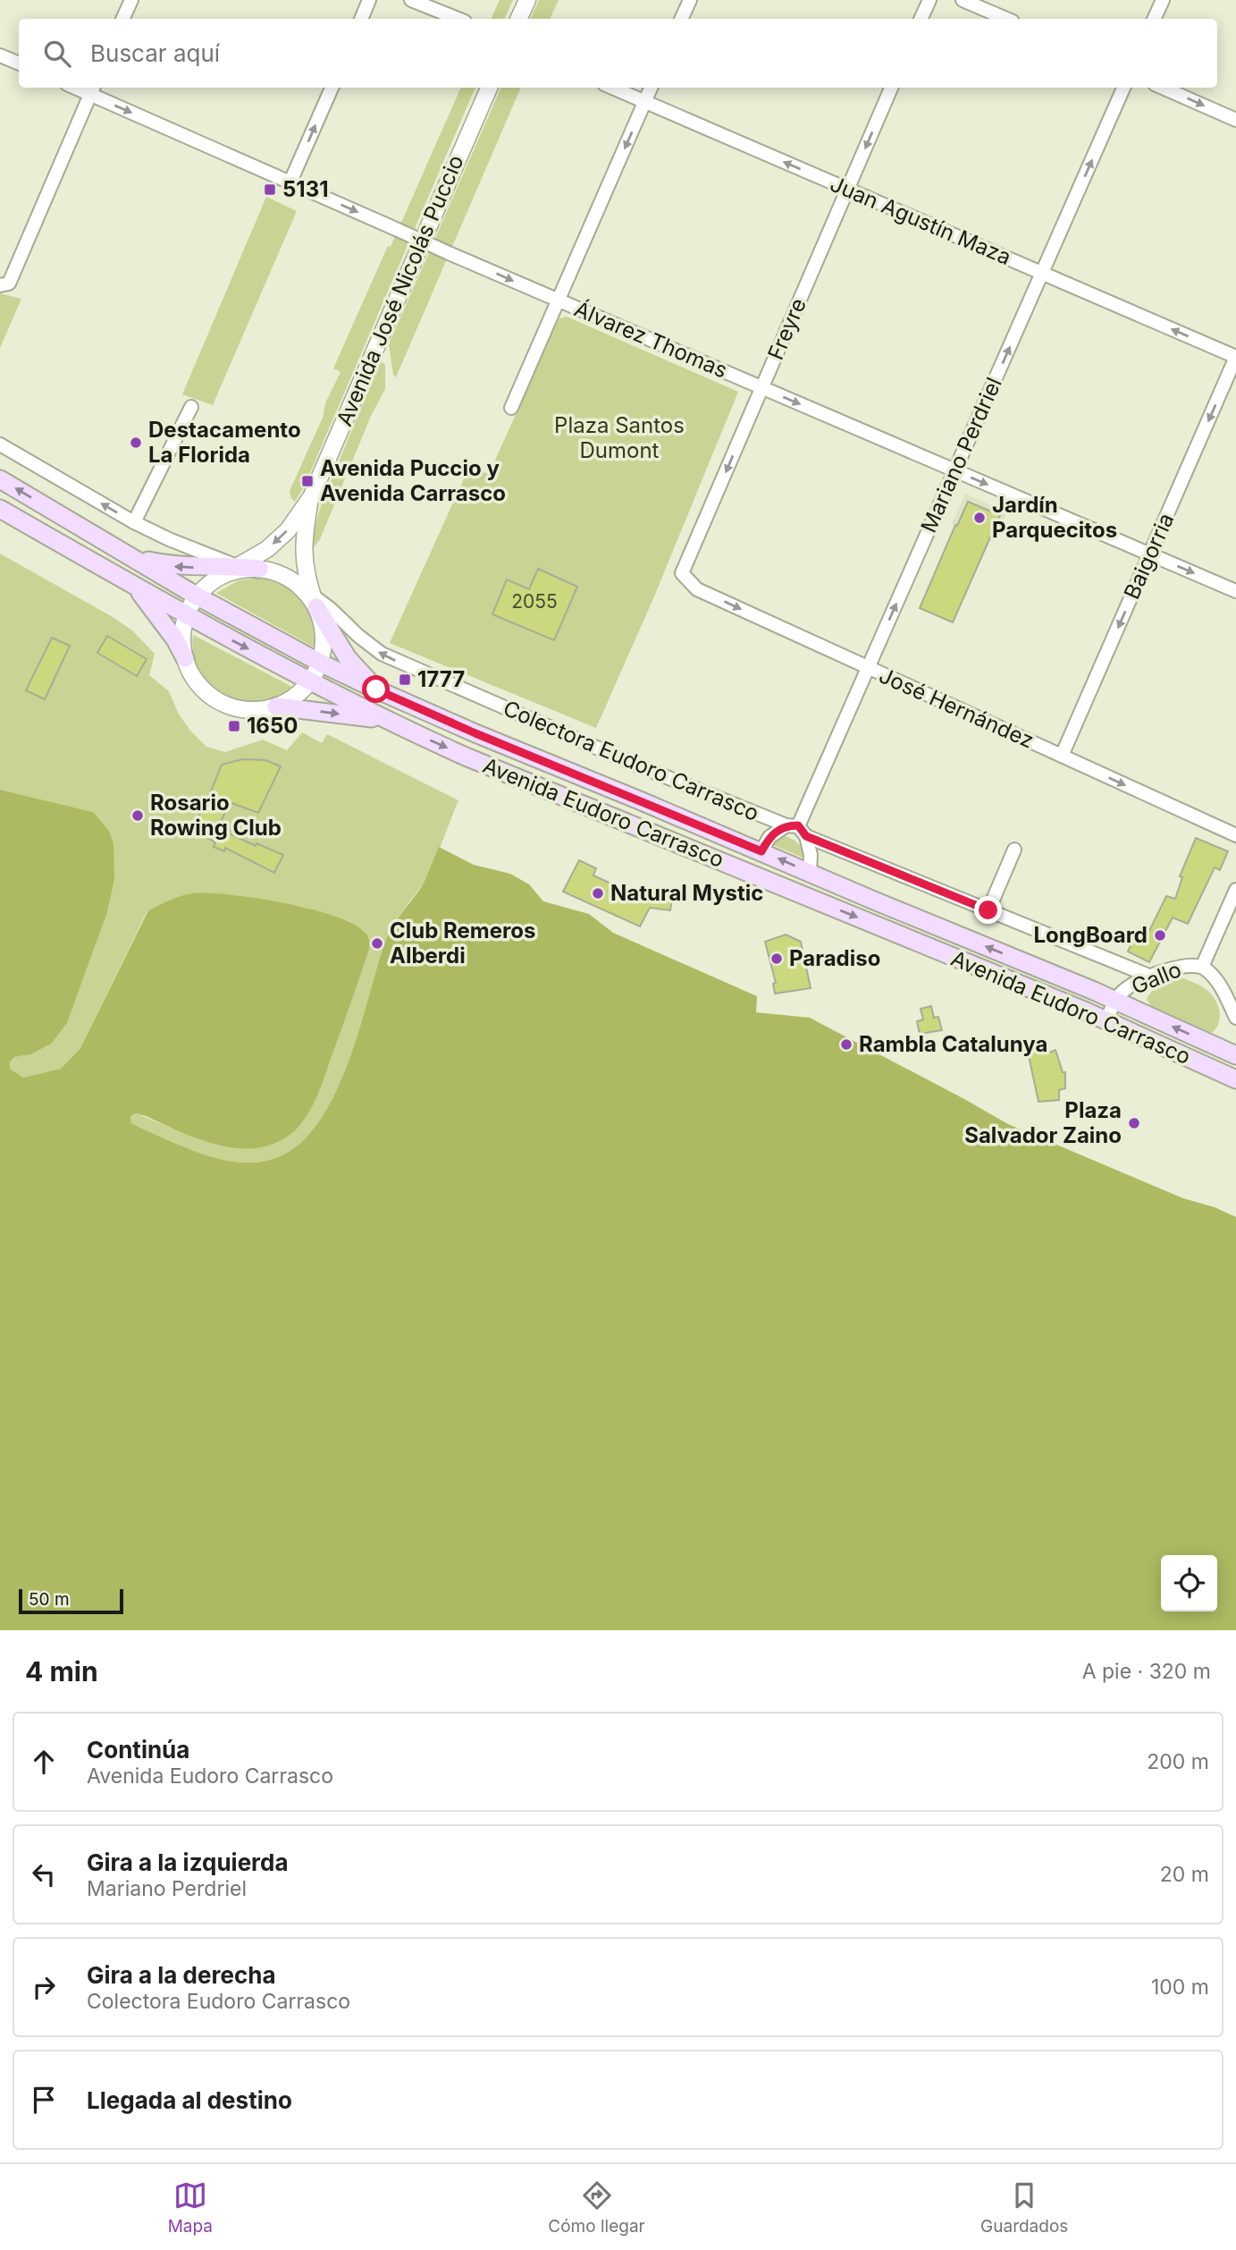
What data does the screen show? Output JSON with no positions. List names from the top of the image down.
{
  "streets": {
    "main road": ["Avenida Eudoro Carrasco"],
    "street": [
      "Juan Agustín Maza",
      "Avenida José Nicolás Puccio",
      "Freyre",
      "Álvarez Thomas",
      "Mariano Perdriel",
      "Baigorria",
      "José Hernández",
      "Colectora Eudoro Carrasco",
      "Gallo"
    ]
  },
  "crossings": [
    ["Juan Agustín Maza", "Freyre"],
    ["Juan Agustín Maza", "Mariano Perdriel"],
    ["Juan Agustín Maza", "Baigorria"],
    ["Avenida José Nicolás Puccio", "Colectora Eudoro Carrasco"],
    ["Avenida José Nicolás Puccio", "Avenida Eudoro Carrasco"],
    ["Freyre", "Álvarez Thomas"],
    ["Freyre", "José Hernández"],
    ["Álvarez Thomas", "Mariano Perdriel"],
    ["Álvarez Thomas", "Baigorria"],
    ["Mariano Perdriel", "José Hernández"],
    ["Mariano Perdriel", "Colectora Eudoro Carrasco"],
    ["Mariano Perdriel", "Avenida Eudoro Carrasco"],
    ["Baigorria", "José Hernández"],
    ["Colectora Eudoro Carrasco", "Gallo"],
    ["Avenida Eudoro Carrasco", "Gallo"]
  ],
  "one_way": [
    "Juan Agustín Maza",
    "Freyre",
    "Álvarez Thomas",
    "Mariano Perdriel",
    "Baigorria",
    "José Hernández",
    "Colectora Eudoro Carrasco"
  ],
  "parks": ["Plaza Santos Dumont"],
  "places": {
    "transit": [
      "5131",
      "Avenida Puccio y Avenida Carrasco",
      "1777",
      "1650"
    ],
    "other": [
      "Destacamento La Florida",
      "Jardín Parquecitos",
      "Rosario Rowing Club",
      "Natural Mystic",
      "LongBoard",
      "Club Remeros Alberdi",
      "Paradiso",
      "Rambla Catalunya",
      "Plaza Salvador Zaino"
    ]
  },
  "house_numbers": ["2055"],
  "scale_bar": "50 m",
  "page": {
    "search": "Buscar aquí",
    "scale": "50 m",
    "heading": ["4 min", "A pie · 320 m"],
    "list": [
      ["Continúa", "Avenida Eudoro Carrasco", "200 m"],
      ["Gira a la izquierda", "Mariano Perdriel", "20 m"],
      ["Gira a la derecha", "Colectora Eudoro Carrasco", "100 m"],
      "Llegada al destino"
    ],
    "nav": ["Mapa", "Cómo llegar", "Guardados"]
  }
}
